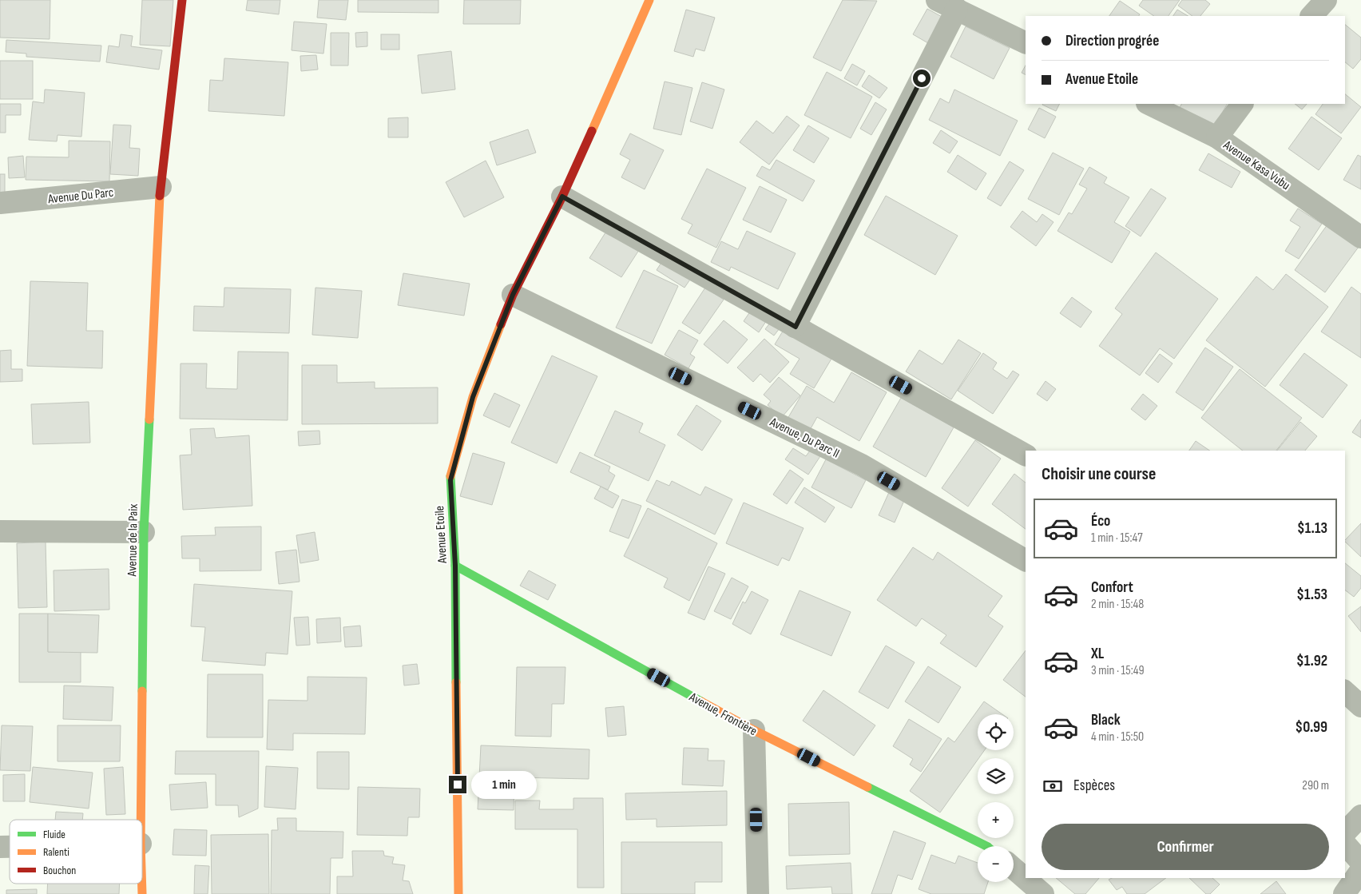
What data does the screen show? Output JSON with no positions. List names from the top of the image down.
{
  "streets": {
    "street": [
      "Avenue Kasa Vubu",
      "Avenue Du Parc",
      "Avenue, Du Parc II",
      "Avenue Etoile",
      "Avenue de la Paix",
      "Avenue, Frontière"
    ]
  },
  "crossings": [
    ["Avenue Du Parc", "Avenue de la Paix"],
    ["Avenue, Du Parc II", "Avenue Etoile"],
    ["Avenue Etoile", "Avenue, Frontière"]
  ],
  "legend": ["Fluide", "Ralenti", "Bouchon"],
  "page": {
    "banner": ["Direction progrée", "Avenue Etoile"],
    "heading": "Choisir une course",
    "list": [
      {
        "name": "Éco",
        "note": "1 min · 15:47",
        "value": "$1.13"
      },
      {
        "name": "Confort",
        "note": "2 min · 15:48",
        "value": "$1.53"
      },
      {
        "name": "XL",
        "note": "3 min · 15:49",
        "value": "$1.92"
      },
      {
        "name": "Black",
        "note": "4 min · 15:50",
        "value": "$0.99"
      }
    ],
    "map_buttons": ["+", "−"],
    "pay": ["Espèces", "290 m"],
    "bubble": "1 min",
    "buttons": "Confirmer"
  }
}
